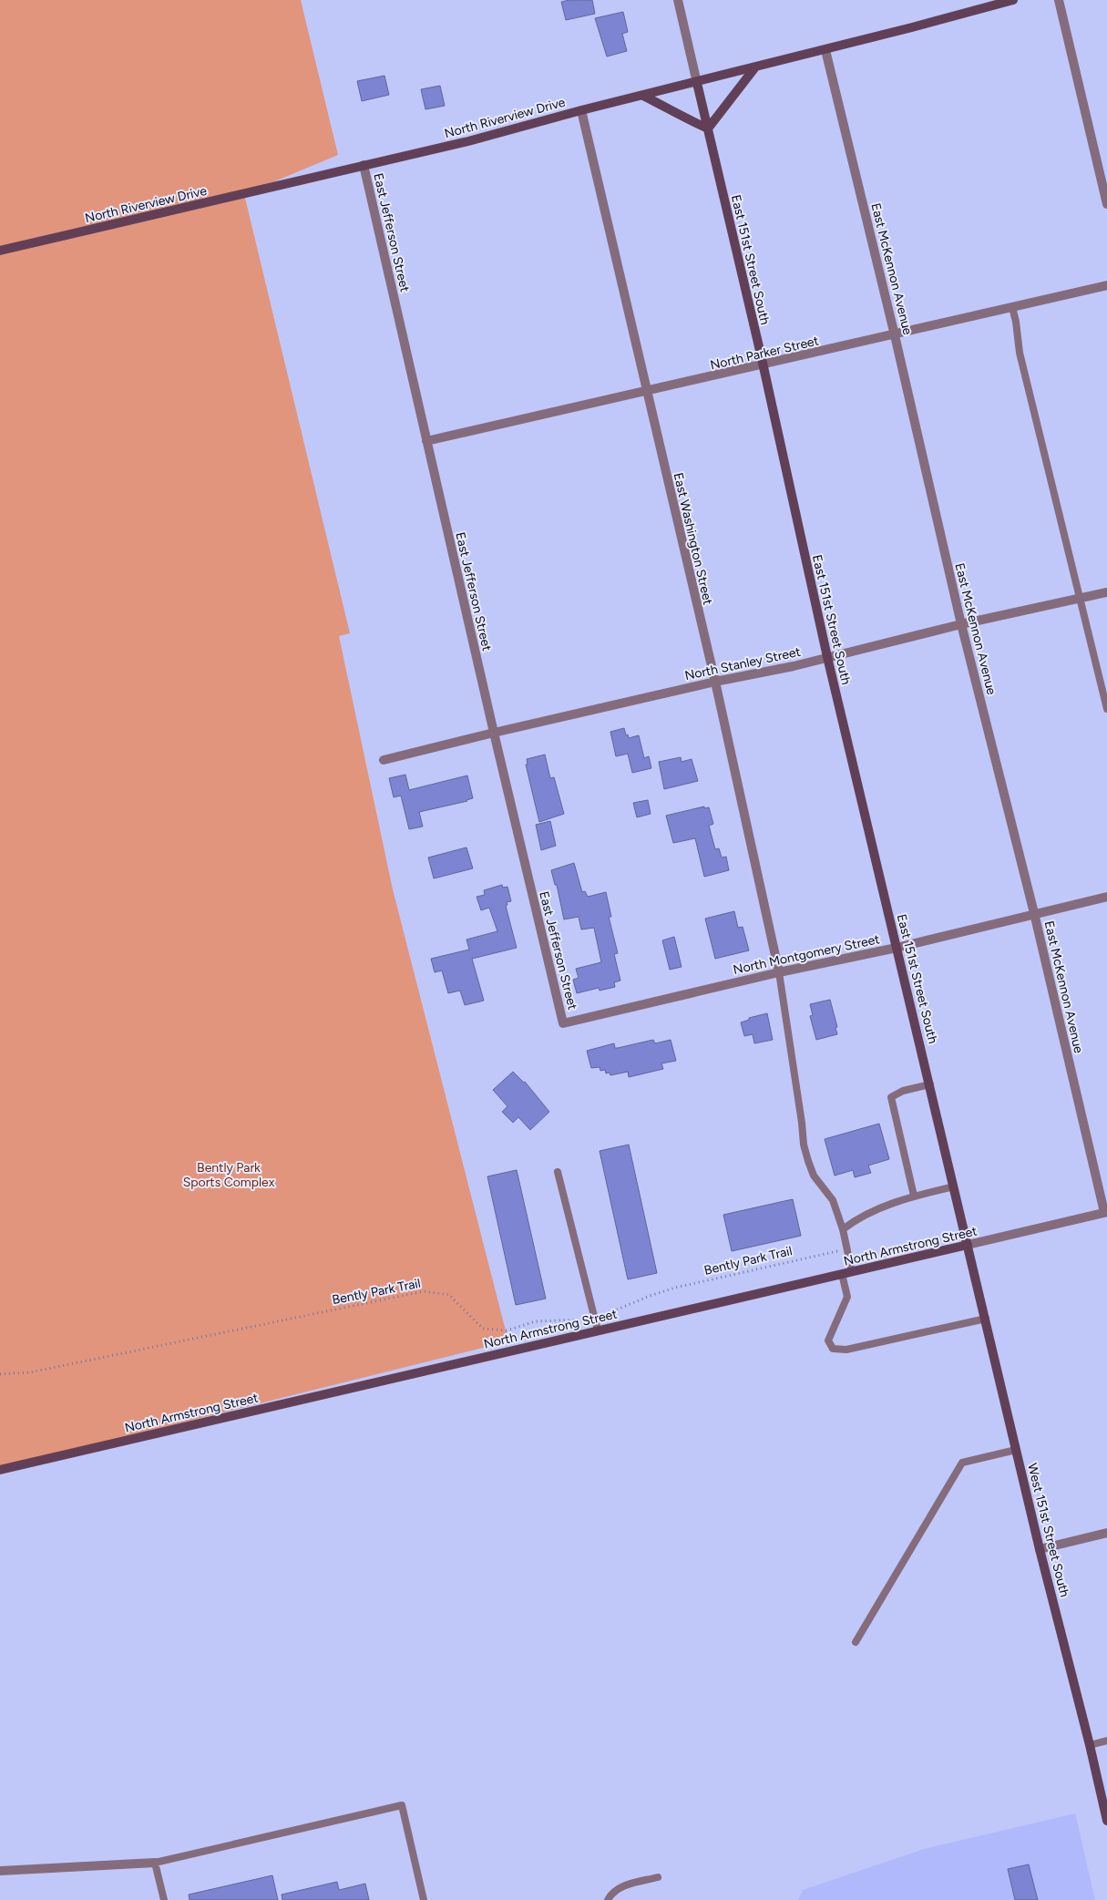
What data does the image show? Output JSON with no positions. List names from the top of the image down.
{
  "streets": {
    "street": [
      "North Riverview Drive",
      "East Jefferson Street",
      "East 151st Street South",
      "East McKennon Avenue",
      "North Parker Street",
      "East Washington Street",
      "North Stanley Street",
      "North Montgomery Street",
      "North Armstrong Street",
      "West 151st Street South"
    ],
    "path": ["Bently Park Trail"]
  },
  "crossings": [
    ["North Riverview Drive", "East Jefferson Street"],
    ["North Riverview Drive", "East 151st Street South"],
    ["North Riverview Drive", "East McKennon Avenue"],
    ["North Riverview Drive", "East Washington Street"],
    ["East Jefferson Street", "North Parker Street"],
    ["East Jefferson Street", "North Stanley Street"],
    ["East Jefferson Street", "North Montgomery Street"],
    ["East 151st Street South", "North Parker Street"],
    ["East 151st Street South", "North Stanley Street"],
    ["East 151st Street South", "North Montgomery Street"],
    ["East 151st Street South", "North Armstrong Street"],
    ["East 151st Street South", "West 151st Street South"],
    ["East McKennon Avenue", "North Parker Street"],
    ["East McKennon Avenue", "North Stanley Street"],
    ["East McKennon Avenue", "North Montgomery Street"],
    ["East McKennon Avenue", "North Armstrong Street"],
    ["North Parker Street", "East Washington Street"],
    ["East Washington Street", "North Stanley Street"],
    ["East Washington Street", "North Montgomery Street"],
    ["North Armstrong Street", "West 151st Street South"]
  ],
  "parks": ["Bently Park Sports Complex"]
}
